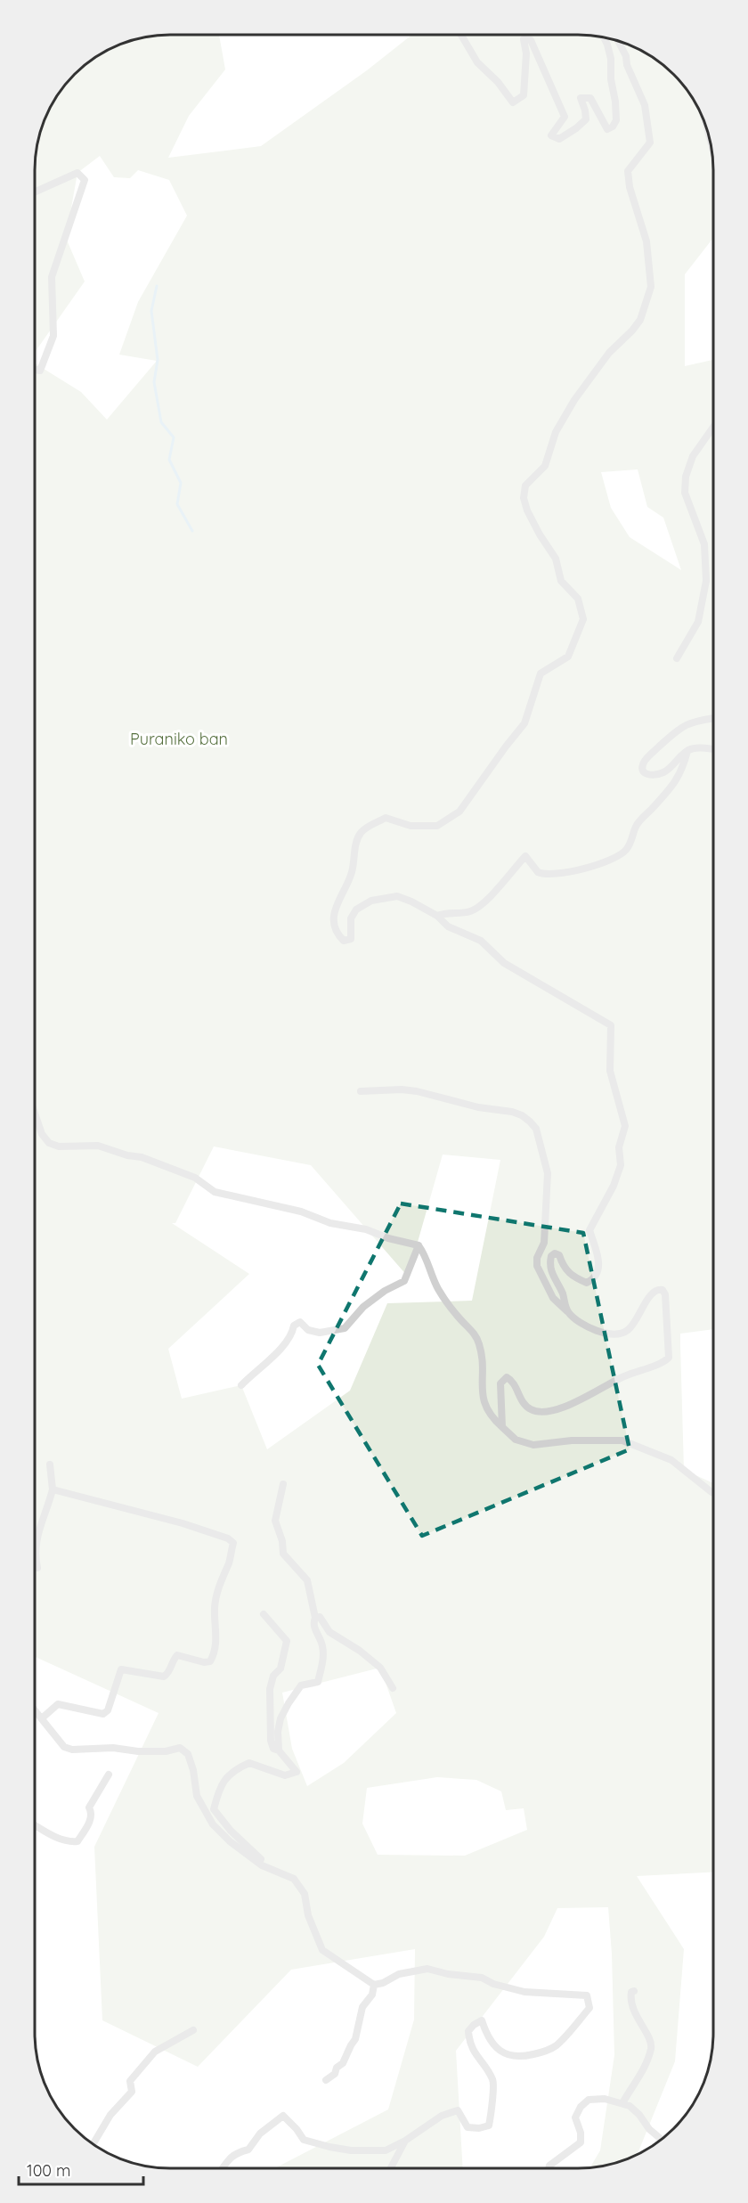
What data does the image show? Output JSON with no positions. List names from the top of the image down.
{
  "parks": ["Puraniko ban"],
  "scale_bar": "100 m"
}
